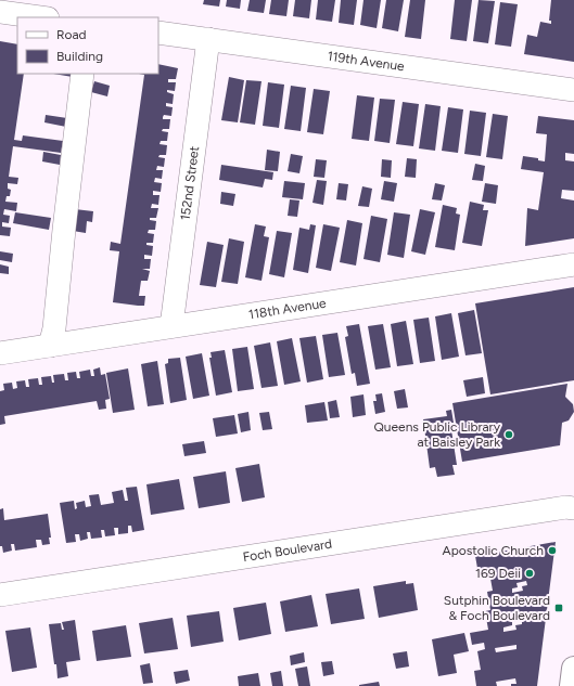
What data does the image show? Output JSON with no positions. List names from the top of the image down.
{
  "streets": {
    "street": [
      "119th Avenue",
      "152nd Street",
      "118th Avenue",
      "Foch Boulevard"
    ]
  },
  "crossings": [
    ["119th Avenue", "152nd Street"],
    ["152nd Street", "118th Avenue"]
  ],
  "places": {
    "other": ["Queens Public Library at Baisley Park", "Apostolic Church", "169 Deii"],
    "transit": ["Sutphin Boulevard & Foch Boulevard"]
  },
  "legend": ["Road", "Building"]
}
